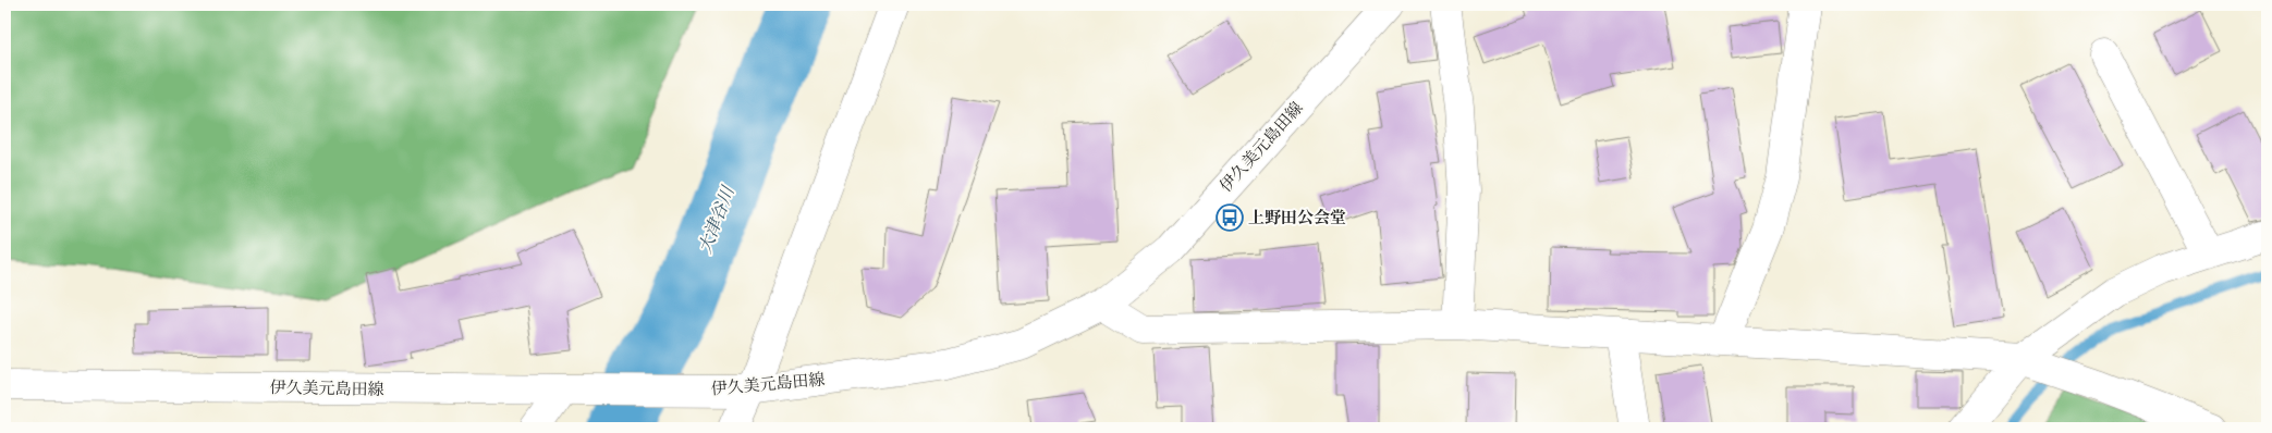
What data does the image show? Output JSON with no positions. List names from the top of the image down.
{
  "streets": {
    "street": ["伊久美元島田線"]
  },
  "water": ["大津谷川"],
  "places": {
    "bus stop": ["上野田公会堂"]
  }
}
